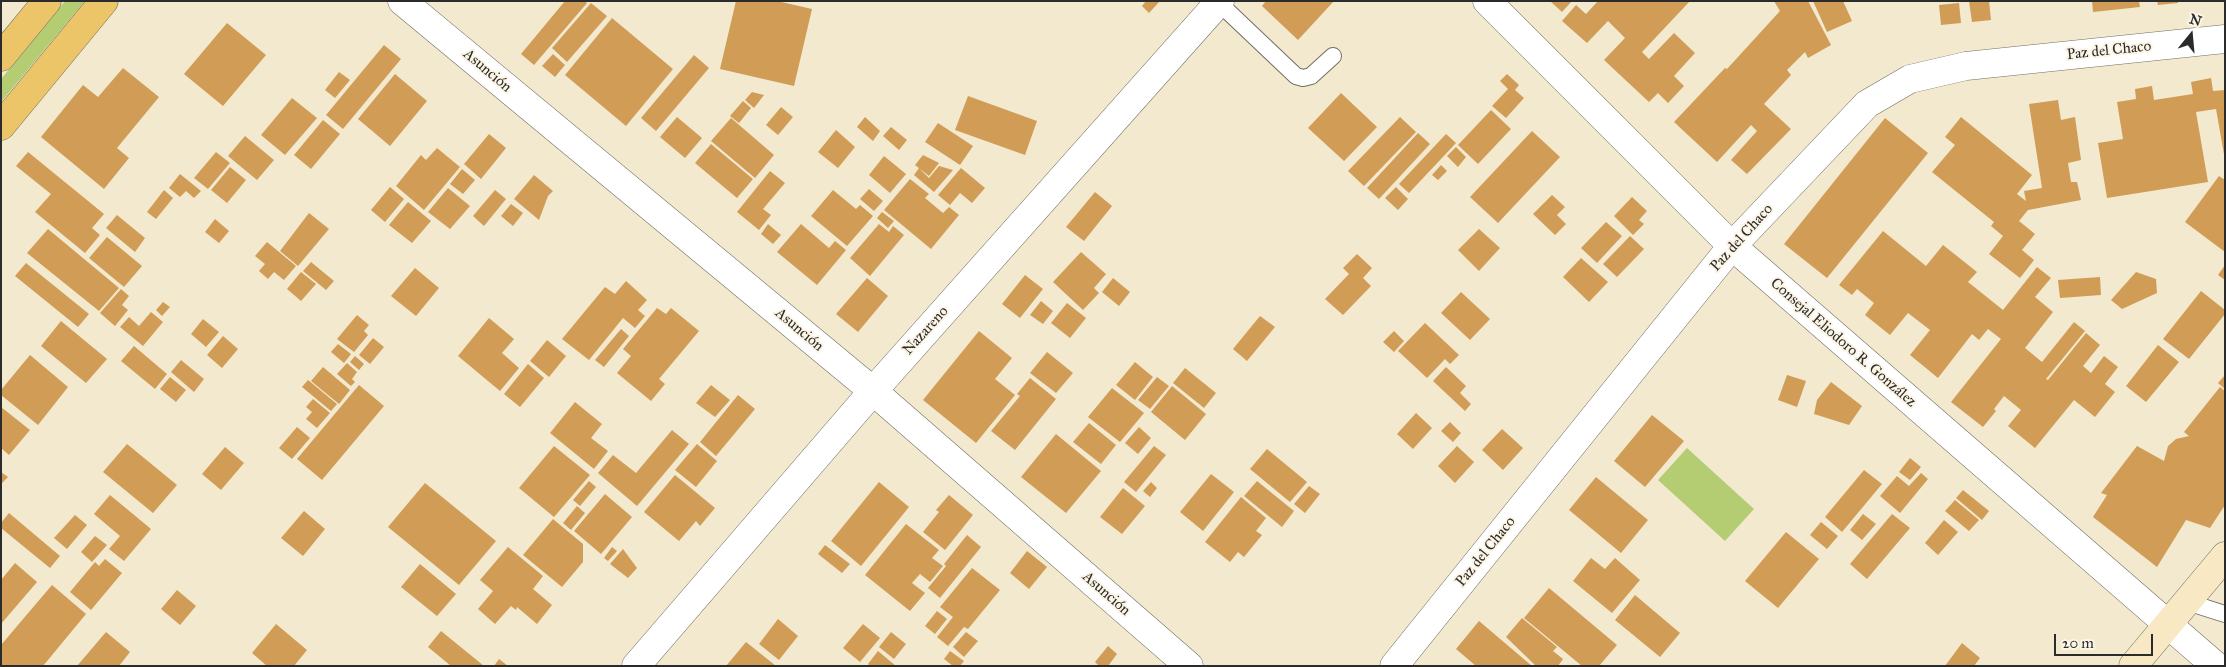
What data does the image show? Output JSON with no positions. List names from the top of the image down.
{
  "streets": {
    "street": [
      "Paz del Chaco",
      "Asunción",
      "Nazareno",
      "Consejal Eliodoro R. González"
    ]
  },
  "crossings": [
    ["Paz del Chaco", "Consejal Eliodoro R. González"],
    ["Asunción", "Nazareno"]
  ],
  "scale_bar": "20 m",
  "north": "top"
}
